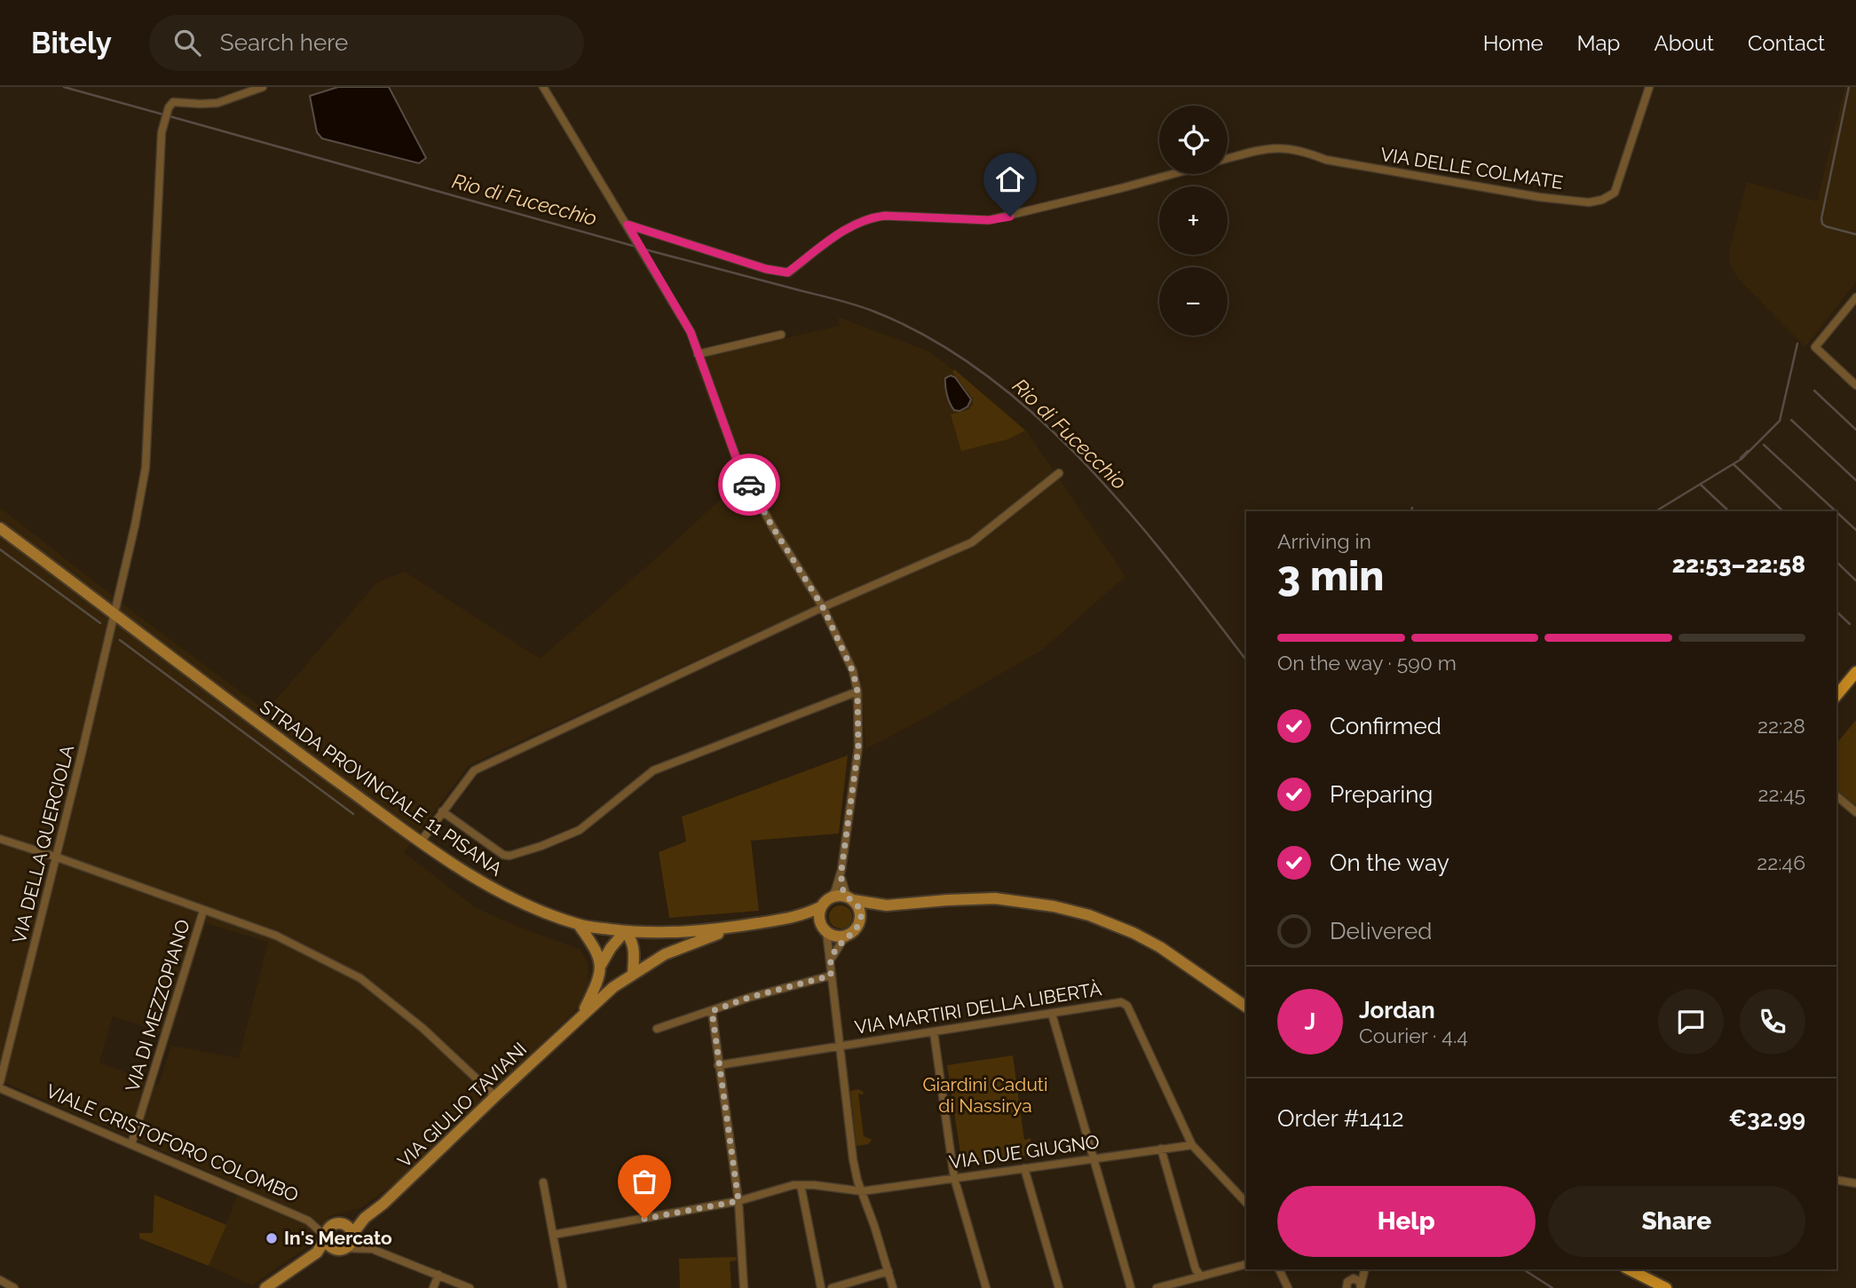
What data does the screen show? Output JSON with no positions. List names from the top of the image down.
{
  "streets": {
    "main road": ["STRADA PROVINCIALE 11 PISANA", "VIA GIULIO TAVIANI", "VIALE CRISTOFORO COLOMBO"],
    "street": [
      "VIA DELLE COLMATE",
      "VIA DELLA QUERCIOLA",
      "VIA DI MEZZOPIANO",
      "VIA MARTIRI DELLA LIBERTÀ",
      "VIA DUE GIUGNO"
    ]
  },
  "crossings": [
    ["STRADA PROVINCIALE 11 PISANA", "VIA DELLA QUERCIOLA"],
    ["STRADA PROVINCIALE 11 PISANA", "VIA GIULIO TAVIANI"],
    ["VIA DI MEZZOPIANO", "VIALE CRISTOFORO COLOMBO"],
    ["VIA MARTIRI DELLA LIBERTÀ", "VIA DUE GIUGNO"],
    ["VIA GIULIO TAVIANI", "VIALE CRISTOFORO COLOMBO"]
  ],
  "water": ["Rio di Fucecchio"],
  "parks": ["Giardini Caduti di Nassirya"],
  "places": ["In's Mercato"],
  "page": {
    "header": "Bitely",
    "search": "Search here",
    "nav": [
      "Home",
      "Map",
      "About",
      "Contact"
    ],
    "map_buttons": ["+", "−"],
    "heading": ["3 min", "Arriving in", "22:53–22:58"],
    "panel": [
      "Jordan",
      "Courier · 4.4",
      "Order #1412",
      "€32.99"
    ],
    "bar": "On the way · 590 m",
    "list": [
      ["Confirmed", "22:28"],
      ["Preparing", "22:45"],
      ["On the way", "22:46"],
      "Delivered"
    ],
    "round": "J",
    "buttons": ["Help", "Share"]
  }
}
